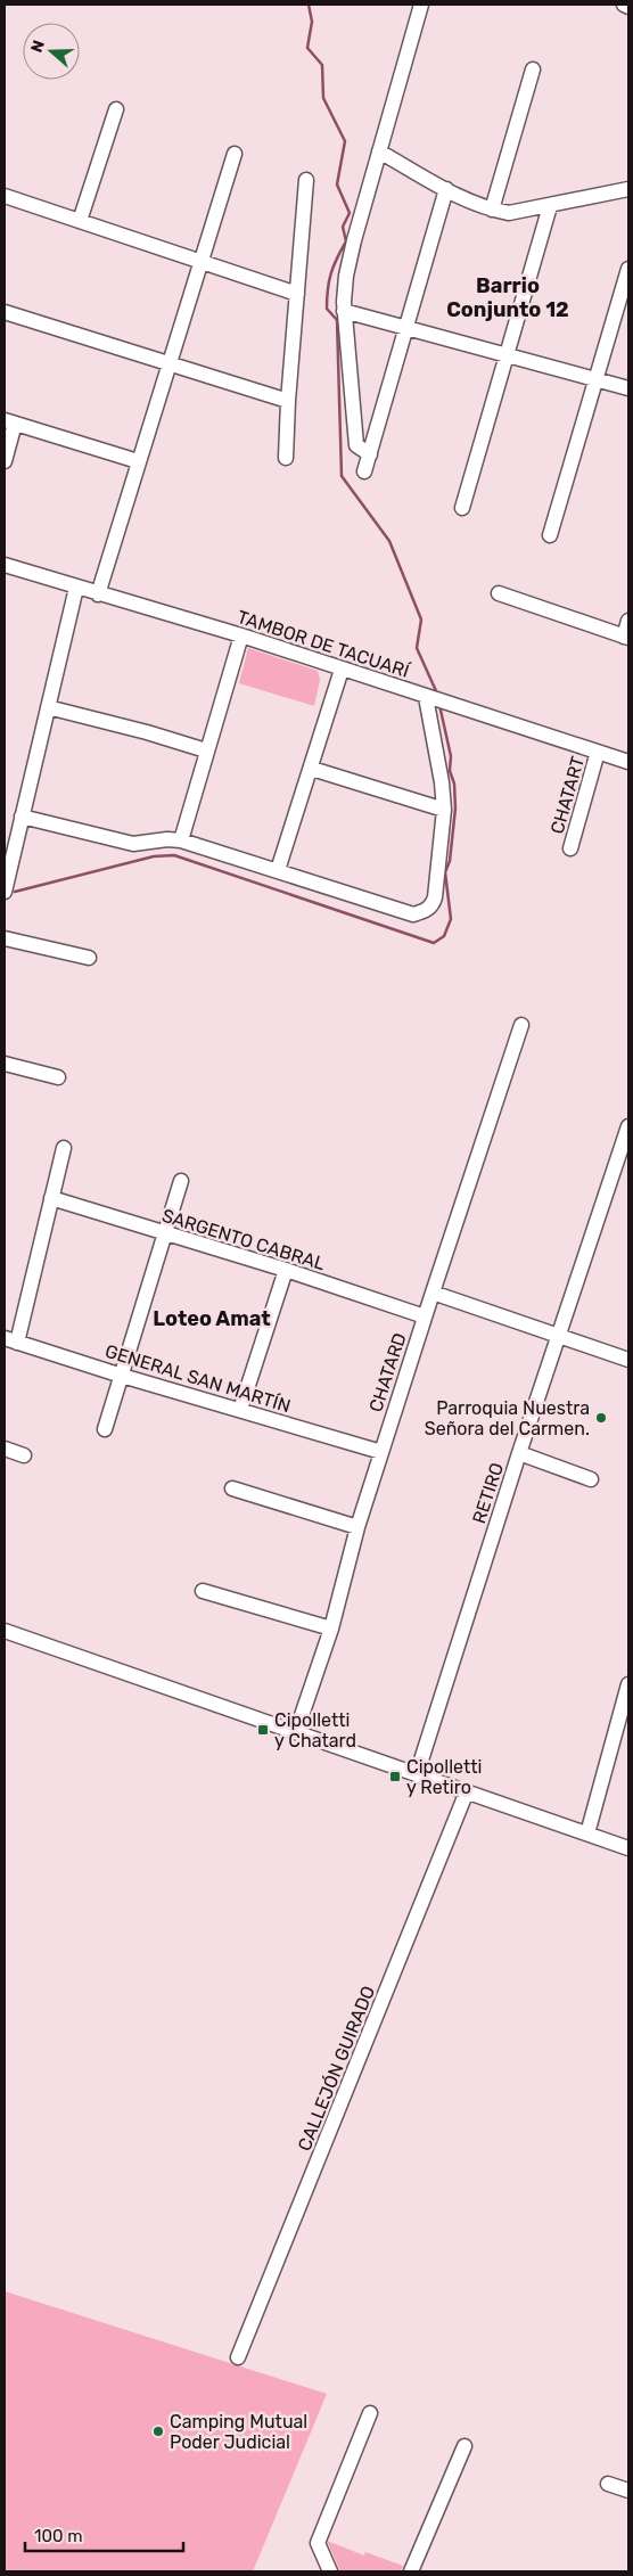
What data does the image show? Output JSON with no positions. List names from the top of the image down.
{
  "streets": {
    "street": [
      "TAMBOR DE TACUARÍ",
      "CHATART",
      "SARGENTO CABRAL",
      "CHATARD",
      "GENERAL SAN MARTÍN",
      "RETIRO",
      "CALLEJÓN GUIRADO"
    ]
  },
  "crossings": [
    ["TAMBOR DE TACUARÍ", "CHATART"],
    ["SARGENTO CABRAL", "CHATARD"],
    ["CHATARD", "GENERAL SAN MARTÍN"]
  ],
  "districts": ["Barrio Conjunto 12", "Loteo Amat"],
  "places": {
    "other": ["Parroquia Nuestra Señora del Carmen.", "Camping Mutual Poder Judicial"],
    "transit": ["Cipolletti y Chatard", "Cipolletti y Retiro"]
  },
  "scale_bar": "100 m",
  "north": "left"
}
